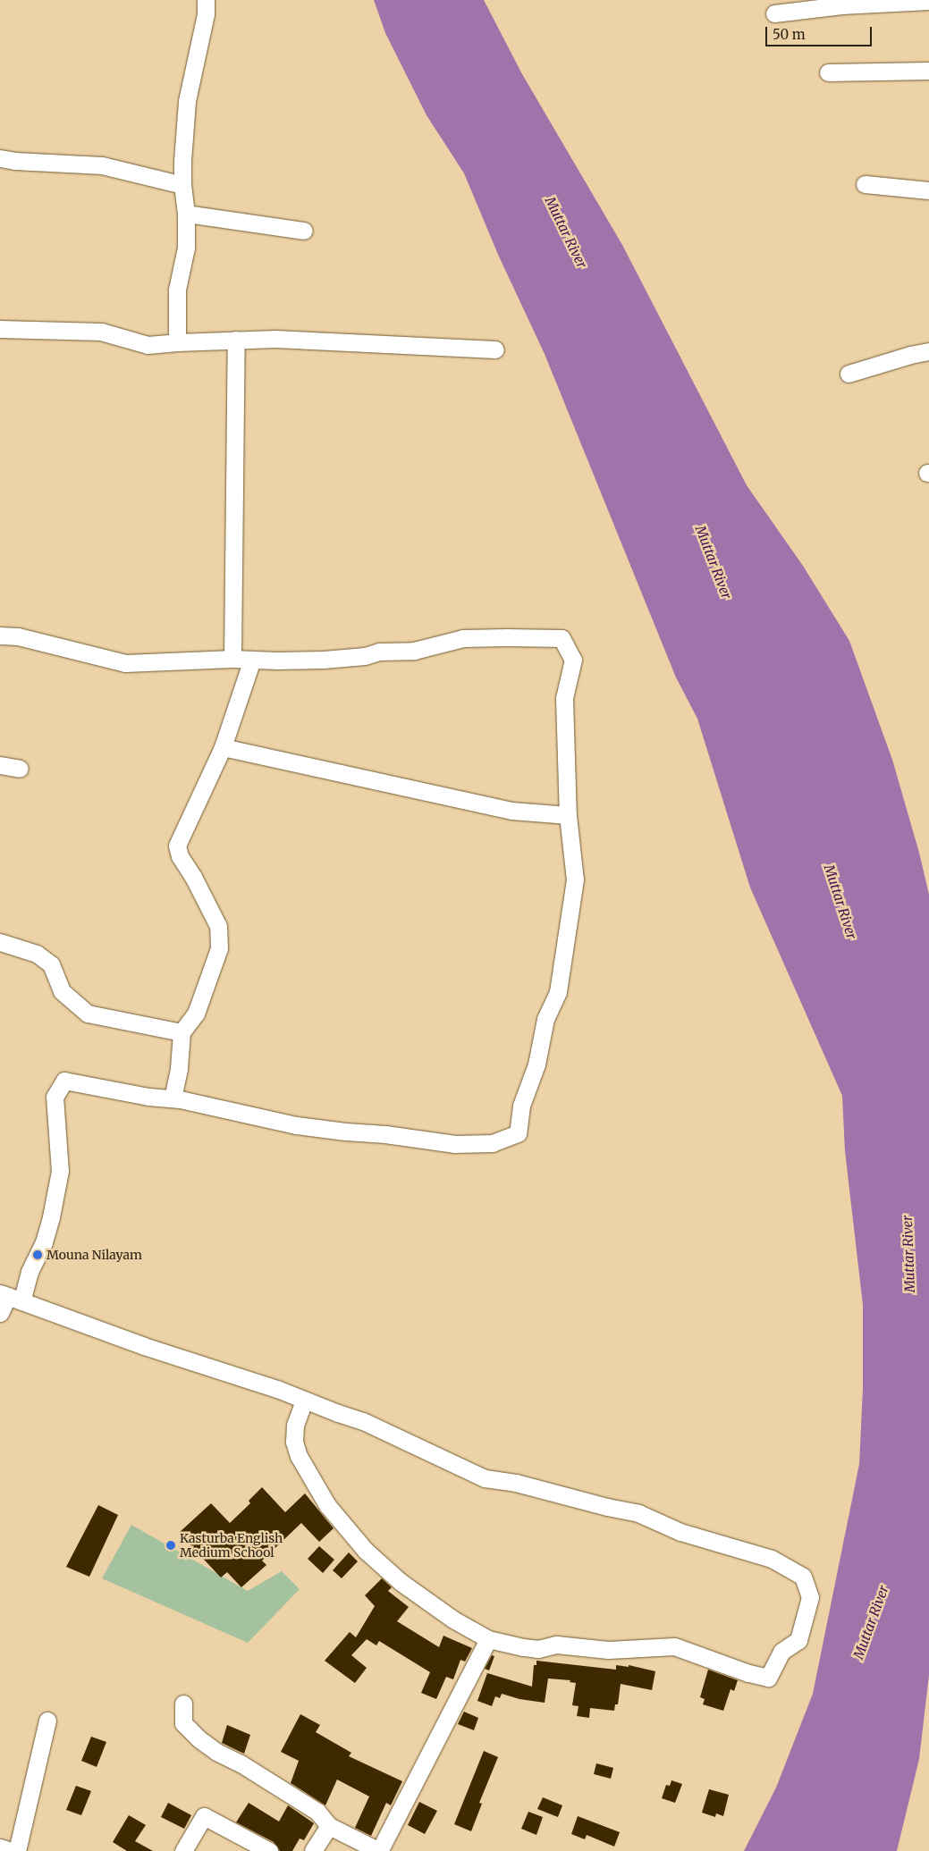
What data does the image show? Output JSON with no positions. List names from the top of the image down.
{
  "water": ["Muttar River"],
  "places": ["Mouna Nilayam", "Kasturba English Medium School"],
  "scale_bar": "50 m"
}
